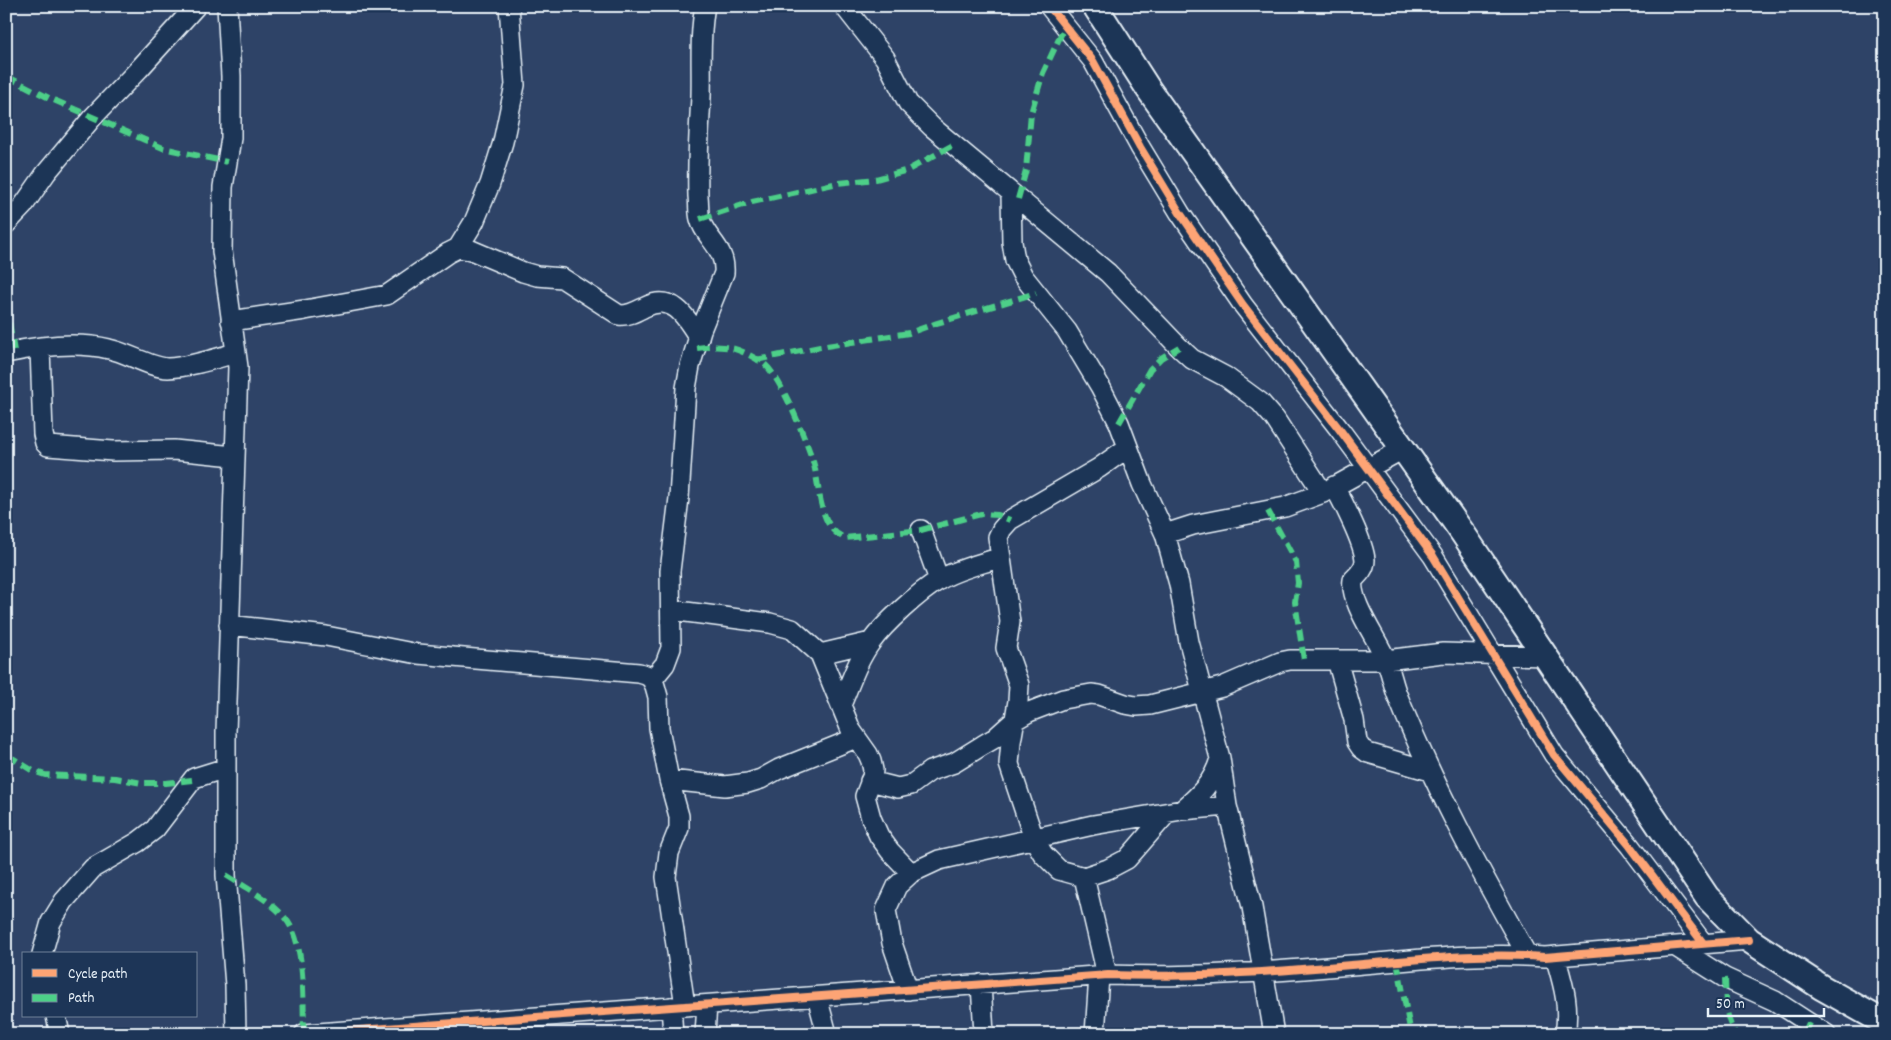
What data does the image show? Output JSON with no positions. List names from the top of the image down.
{
  "legend": ["Cycle path", "Path"],
  "scale_bar": "50 m"
}
